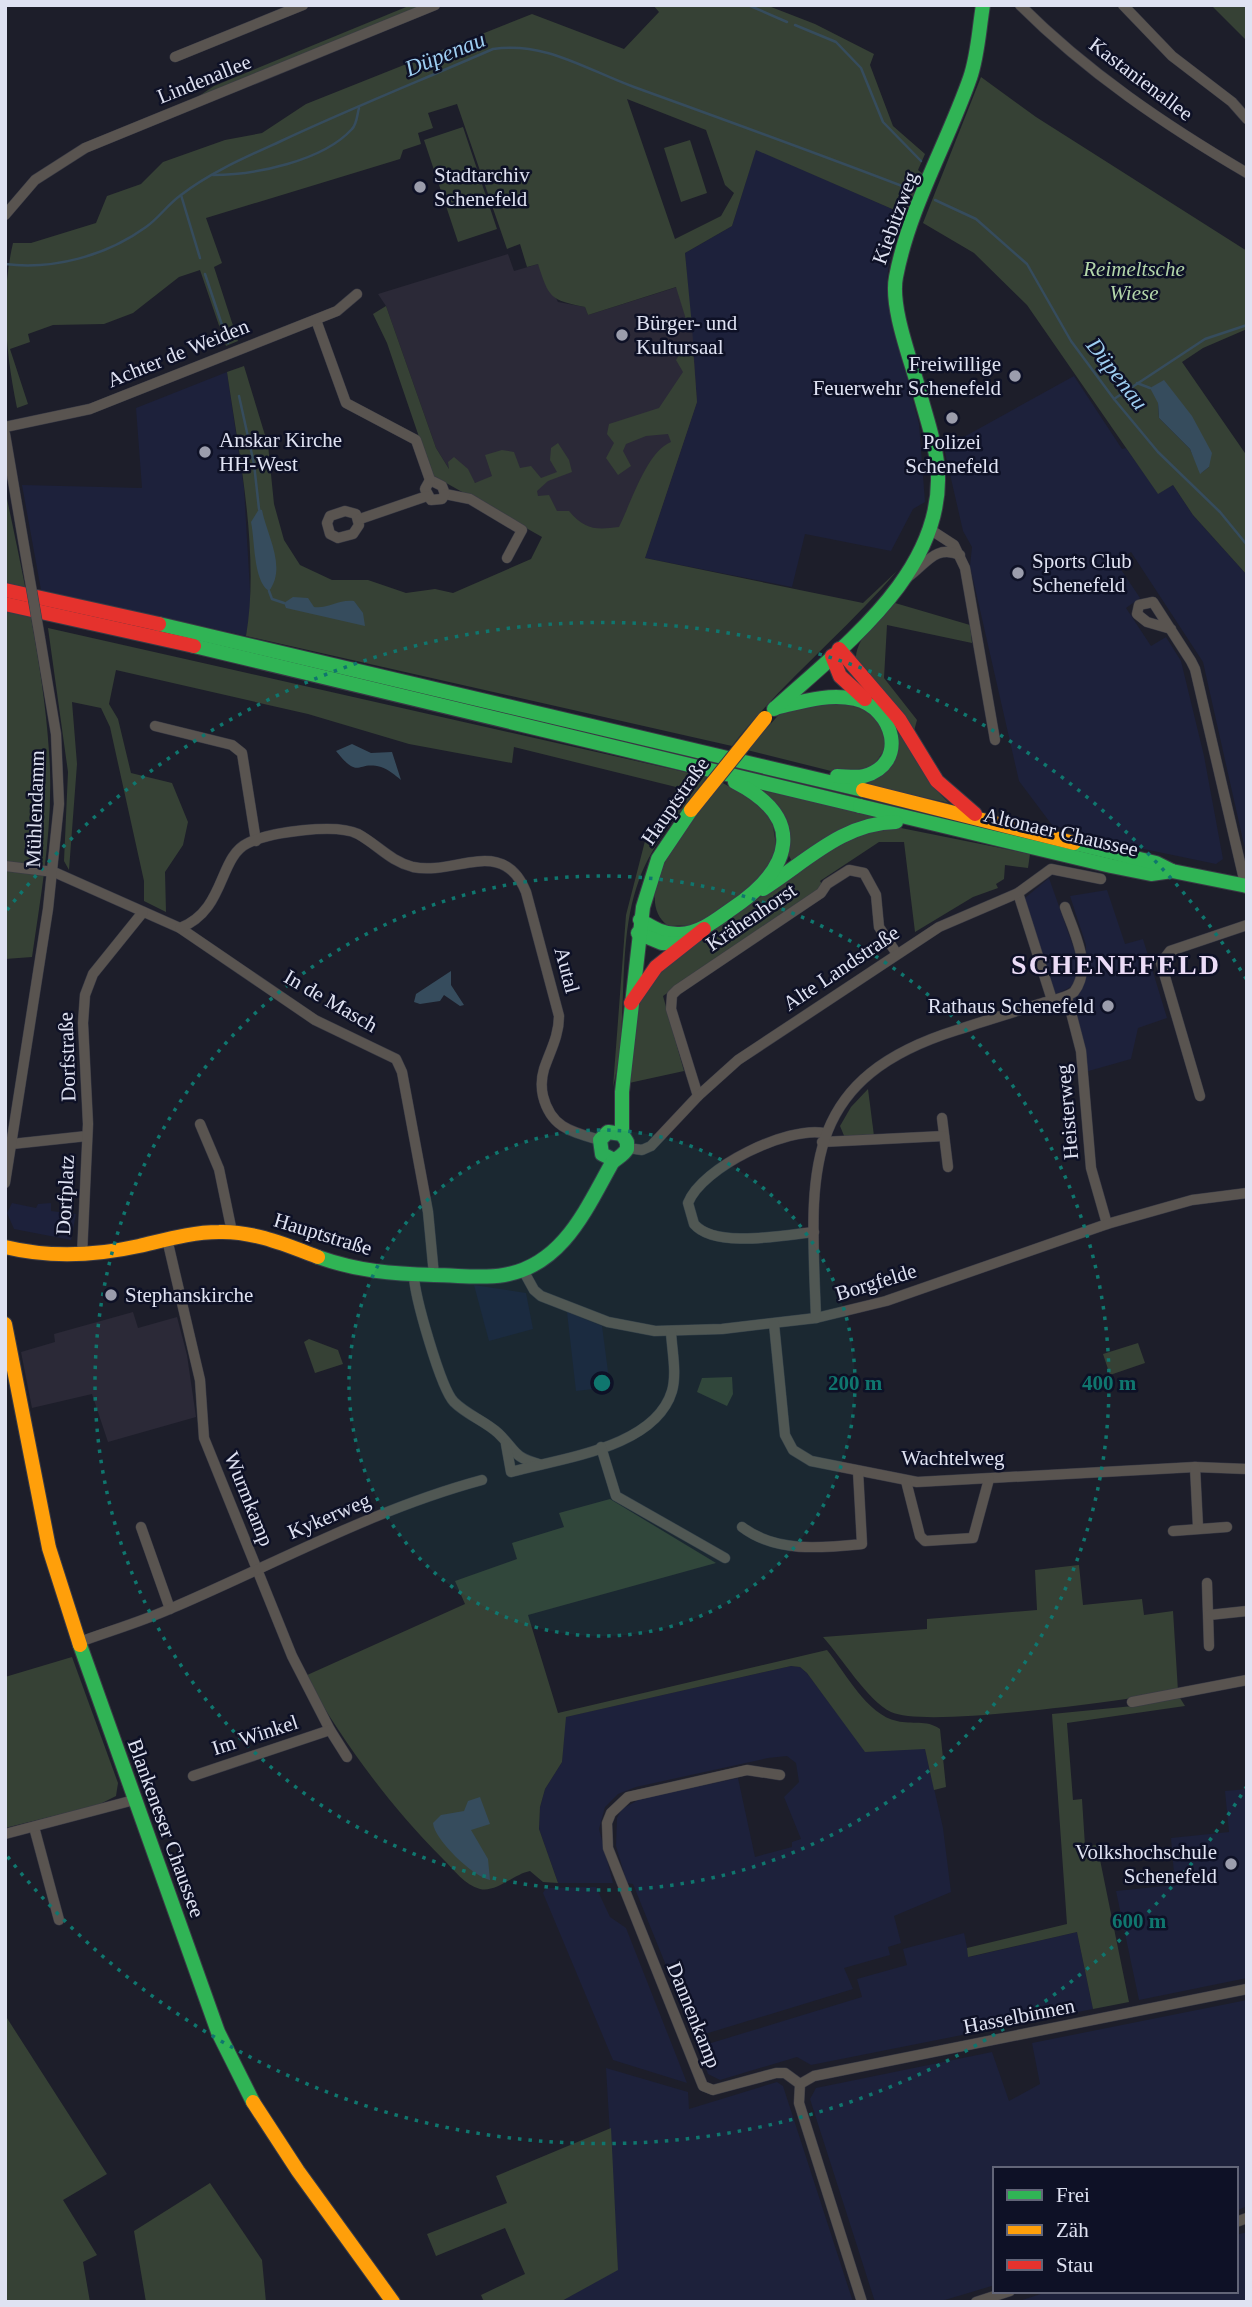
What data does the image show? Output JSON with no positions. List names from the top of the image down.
{
  "streets": {
    "main road": [
      "Kiebitzweg",
      "Hauptstraße",
      "Altonaer Chaussee",
      "Blankeneser Chaussee"
    ],
    "street": [
      "Lindenallee",
      "Kastanienallee",
      "Achter de Weiden",
      "Mühlendamm",
      "Krähenhorst",
      "Alte Landstraße",
      "Autal",
      "In de Masch",
      "Dorfstraße",
      "Heisterweg",
      "Dorfplatz",
      "Borgfelde",
      "Wachtelweg",
      "Wurmkamp",
      "Kykerweg",
      "Im Winkel",
      "Dannenkamp",
      "Hasselbinnen"
    ]
  },
  "crossings": [
    ["Kiebitzweg", "Hauptstraße"],
    ["Hauptstraße", "Alte Landstraße"],
    ["Hauptstraße", "Autal"],
    ["Hauptstraße", "In de Masch"],
    ["Hauptstraße", "Dorfplatz"],
    ["Hauptstraße", "Borgfelde"],
    ["Hauptstraße", "Wurmkamp"],
    ["Mühlendamm", "In de Masch"],
    ["Krähenhorst", "Alte Landstraße"],
    ["In de Masch", "Dorfstraße"],
    ["Dorfstraße", "Dorfplatz"],
    ["Heisterweg", "Borgfelde"],
    ["Borgfelde", "Wachtelweg"],
    ["Wurmkamp", "Kykerweg"],
    ["Wurmkamp", "Im Winkel"],
    ["Kykerweg", "Blankeneser Chaussee"],
    ["Dannenkamp", "Hasselbinnen"]
  ],
  "districts": ["SCHENEFELD"],
  "water": ["Düpenau"],
  "parks": ["Reimeltsche Wiese"],
  "places": [
    "Stadtarchiv Schenefeld",
    "Bürger- und Kultursaal",
    "Freiwillige Feuerwehr Schenefeld",
    "Polizei Schenefeld",
    "Anskar Kirche HH-West",
    "Sports Club Schenefeld",
    "Rathaus Schenefeld",
    "Stephanskirche",
    "Volkshochschule Schenefeld"
  ],
  "legend": ["Frei", "Zäh", "Stau"],
  "rings": ["200 m", "400 m", "600 m"]
}
